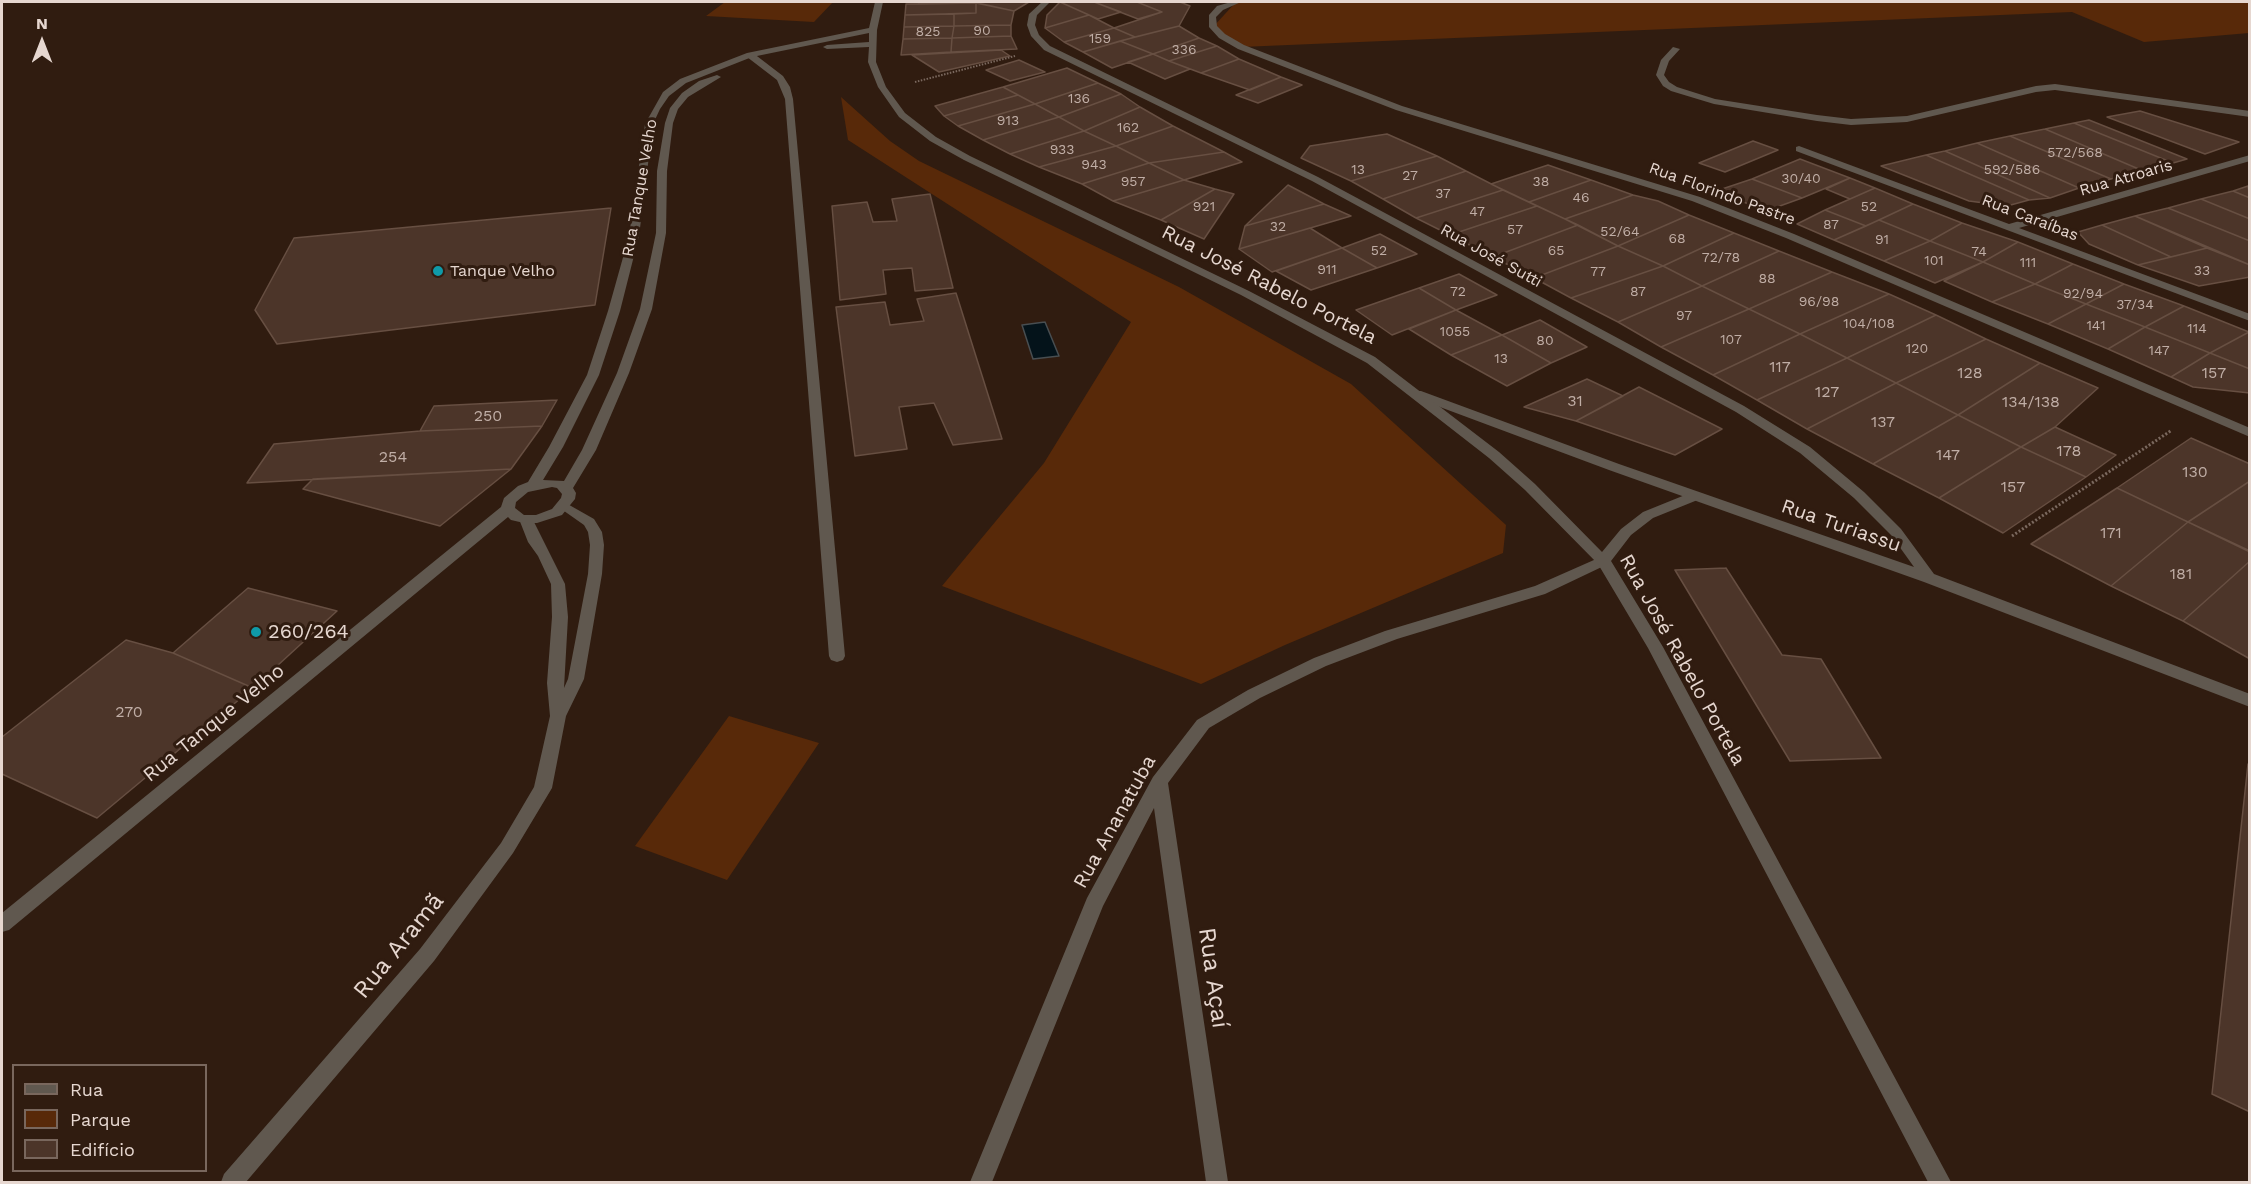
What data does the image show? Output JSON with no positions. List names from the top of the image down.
{
  "streets": {
    "street": [
      "Rua Atroaris",
      "Rua Tanque Velho",
      "Rua Florindo Pastre",
      "Rua Caraíbas",
      "Rua José Sutti",
      "Rua José Rabelo Portela",
      "Rua Turiassu",
      "Rua Ananatuba",
      "Rua Aramã",
      "Rua Açaí"
    ]
  },
  "crossings": [
    ["Rua Atroaris", "Rua Caraíbas"],
    ["Rua Tanque Velho", "Rua José Rabelo Portela"],
    ["Rua José Sutti", "Rua Turiassu"],
    ["Rua José Rabelo Portela", "Rua Turiassu"],
    ["Rua José Rabelo Portela", "Rua Ananatuba"],
    ["Rua Ananatuba", "Rua Açaí"]
  ],
  "places": ["Tanque Velho", "260/264"],
  "house_numbers": [
    "90",
    "825",
    "159",
    "336",
    "136",
    "913",
    "162",
    "933",
    "572/568",
    "943",
    "13",
    "592/586",
    "27",
    "30/40",
    "957",
    "38",
    "37",
    "46",
    "921",
    "52",
    "47",
    "87",
    "32",
    "57",
    "52/64",
    "68",
    "91",
    "52",
    "65",
    "74",
    "72/78",
    "101",
    "111",
    "911",
    "33",
    "77",
    "88",
    "72",
    "87",
    "92/94",
    "96/98",
    "37/34",
    "97",
    "104/108",
    "141",
    "114",
    "1055",
    "107",
    "80",
    "120",
    "147",
    "13",
    "117",
    "128",
    "157",
    "127",
    "31",
    "134/138",
    "250",
    "137",
    "178",
    "147",
    "254",
    "130",
    "157",
    "171",
    "181",
    "270"
  ],
  "legend": ["Rua", "Parque", "Edifício"],
  "north": "top"
}
